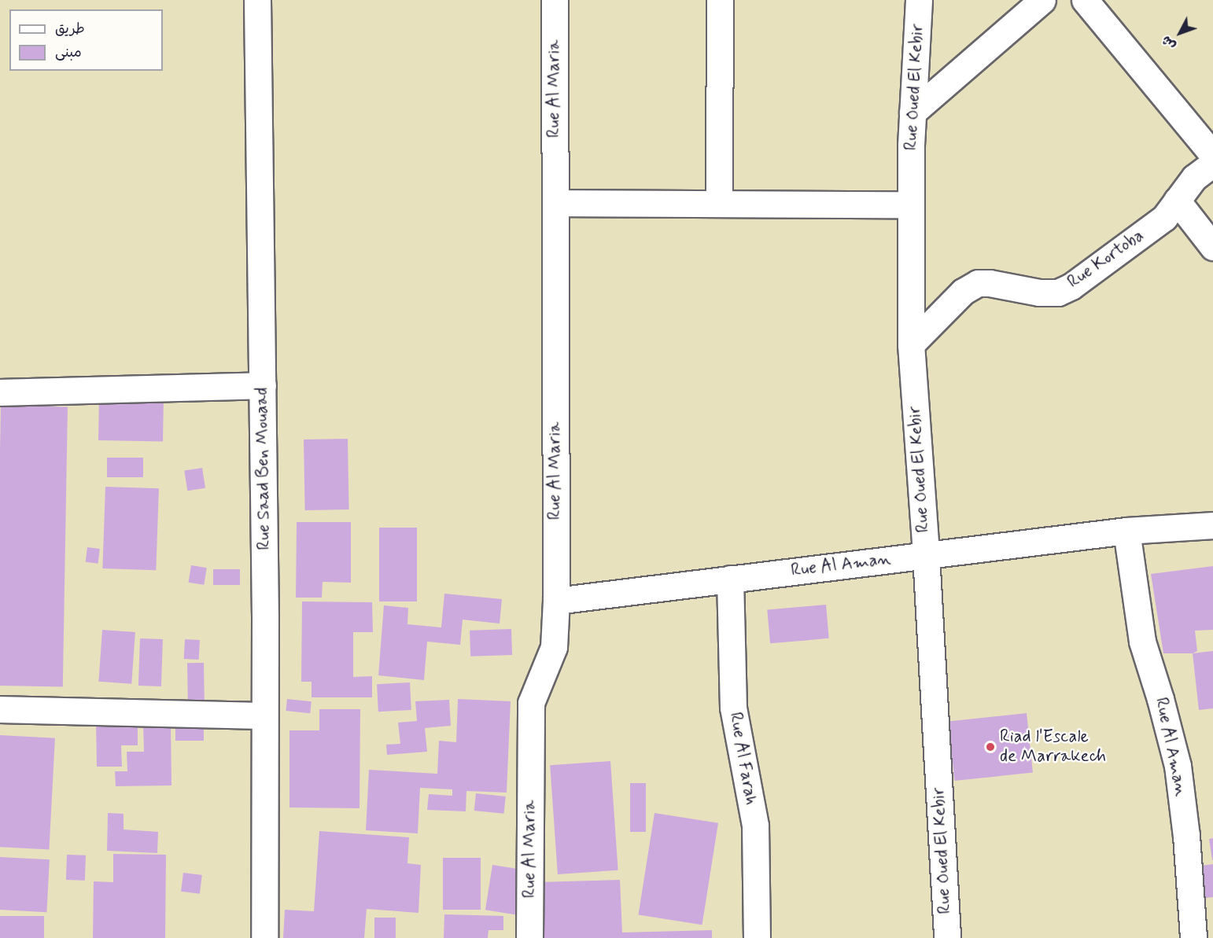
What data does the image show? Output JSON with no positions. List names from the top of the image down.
{
  "streets": {
    "street": [
      "Rue Oued El Kebir",
      "Rue Al Maria",
      "Rue Kortoba",
      "Rue Saad Ben Mouaad",
      "Rue Al Aman",
      "Rue Al Farah"
    ]
  },
  "crossings": [
    ["Rue Oued El Kebir", "Rue Kortoba"],
    ["Rue Oued El Kebir", "Rue Al Aman"],
    ["Rue Al Maria", "Rue Al Aman"],
    ["Rue Al Aman", "Rue Al Farah"]
  ],
  "places": ["Riad l'Escale de Marrakech"],
  "legend": ["طريق", "مبنى"],
  "north": "bottom left"
}
